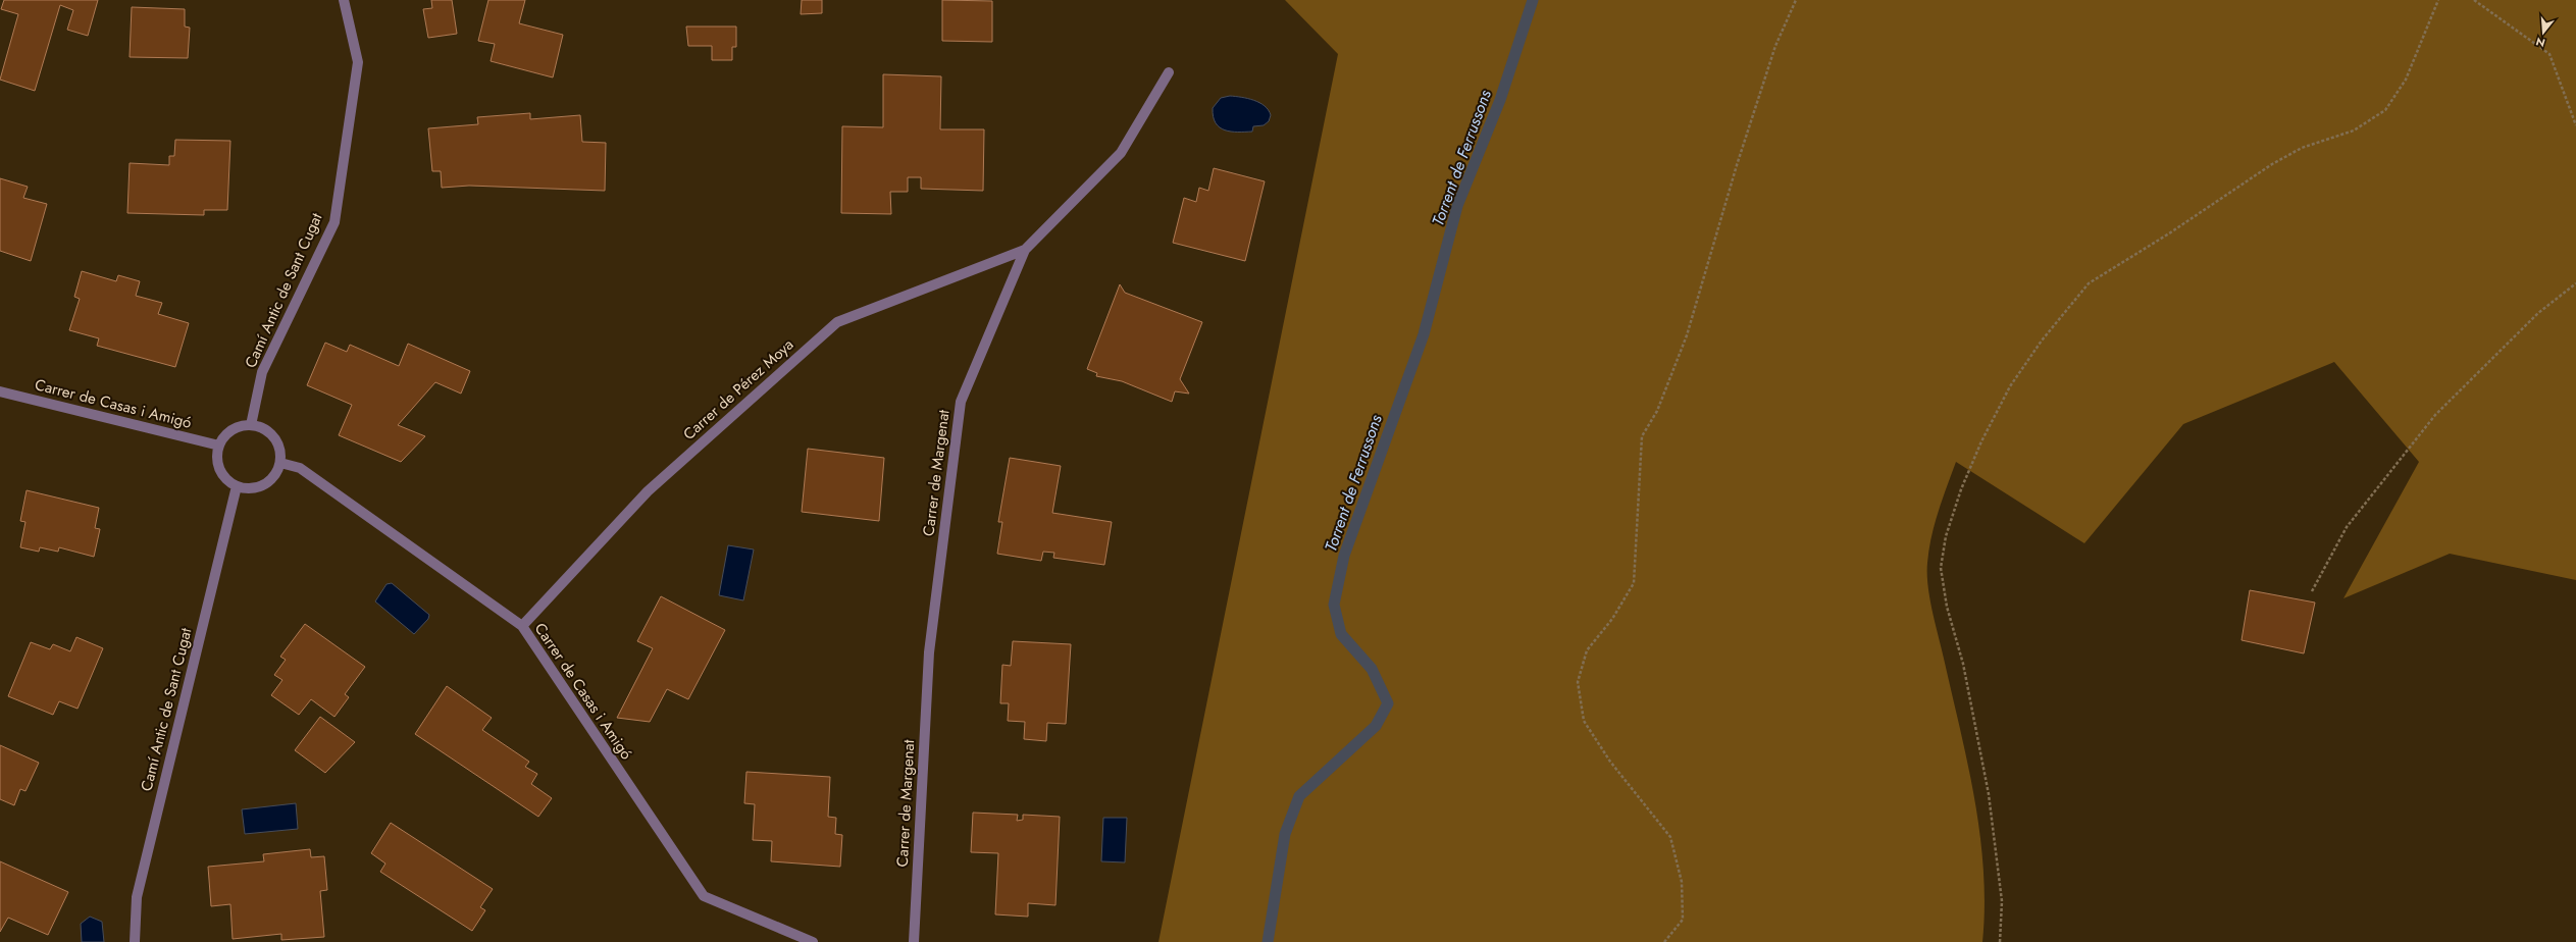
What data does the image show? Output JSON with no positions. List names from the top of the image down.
{
  "streets": {
    "street": [
      "Camí Antic de Sant Cugat",
      "Carrer de Pérez Moya",
      "Carrer de Casas i Amigó",
      "Carrer de Margenat"
    ]
  },
  "crossings": [
    ["Camí Antic de Sant Cugat", "Carrer de Casas i Amigó"],
    ["Carrer de Pérez Moya", "Carrer de Casas i Amigó"],
    ["Carrer de Pérez Moya", "Carrer de Margenat"]
  ],
  "water": ["Torrent de Ferrussons"],
  "north": "bottom"
}
